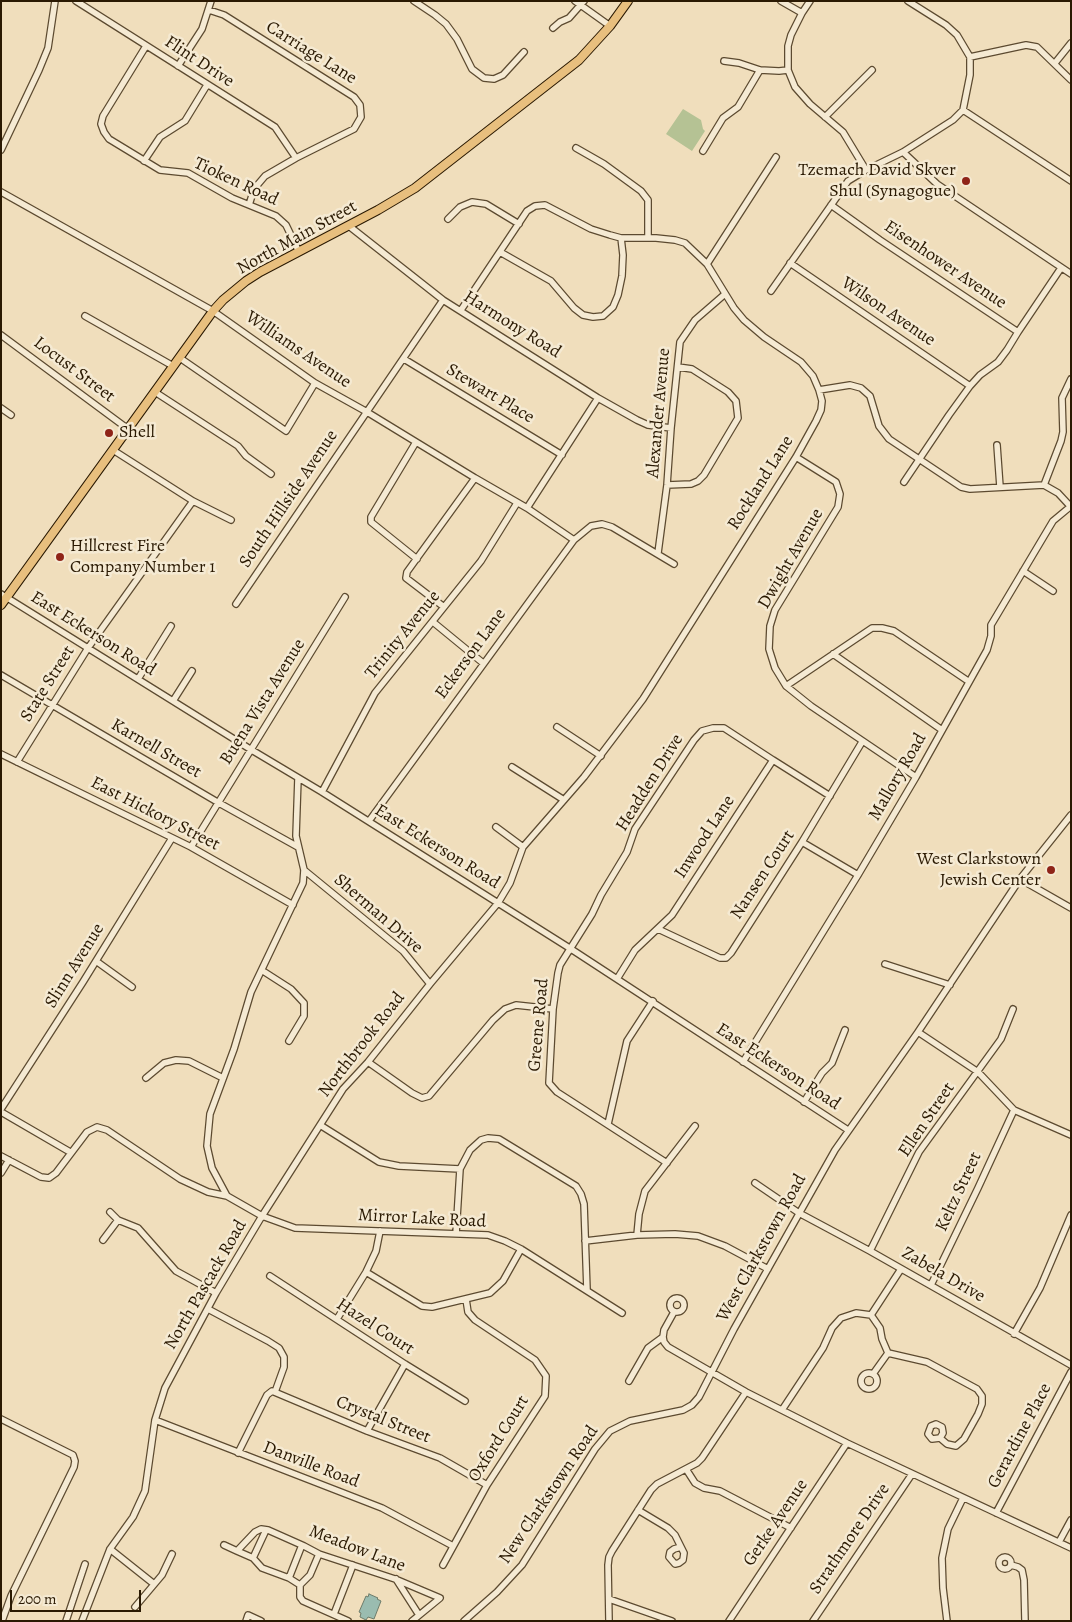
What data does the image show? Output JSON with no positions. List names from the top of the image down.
{
  "streets": {
    "main road": ["North Main Street"],
    "street": [
      "Carriage Lane",
      "Flint Drive",
      "Tioken Road",
      "Eisenhower Avenue",
      "Wilson Avenue",
      "Harmony Road",
      "Williams Avenue",
      "Locust Street",
      "Stewart Place",
      "Alexander Avenue",
      "Rockland Lane",
      "South Hillside Avenue",
      "Dwight Avenue",
      "East Eckerson Road",
      "Trinity Avenue",
      "Eckerson Lane",
      "State Street",
      "Buena Vista Avenue",
      "Karnell Street",
      "Mallory Road",
      "Headden Drive",
      "East Hickory Street",
      "Inwood Lane",
      "Nansen Court",
      "Sherman Drive",
      "Slinn Avenue",
      "Greene Road",
      "Northbrook Road",
      "Ellen Street",
      "Keltz Street",
      "Mirror Lake Road",
      "West Clarkstown Road",
      "Zabela Drive",
      "North Pascack Road",
      "Hazel Court",
      "Crystal Street",
      "Gerardine Place",
      "Oxford Court",
      "Danville Road",
      "New Clarkstown Road",
      "Gerke Avenue",
      "Strathmore Drive",
      "Meadow Lane"
    ]
  },
  "crossings": [
    ["Carriage Lane", "Flint Drive"],
    ["Carriage Lane", "Tioken Road"],
    ["Flint Drive", "Tioken Road"],
    ["Tioken Road", "North Main Street"],
    ["North Main Street", "Harmony Road"],
    ["North Main Street", "Williams Avenue"],
    ["North Main Street", "Locust Street"],
    ["North Main Street", "East Eckerson Road"],
    ["Harmony Road", "Alexander Avenue"],
    ["Harmony Road", "South Hillside Avenue"],
    ["Williams Avenue", "South Hillside Avenue"],
    ["Williams Avenue", "Trinity Avenue"],
    ["Williams Avenue", "Eckerson Lane"],
    ["Stewart Place", "South Hillside Avenue"],
    ["Alexander Avenue", "Eckerson Lane"],
    ["Rockland Lane", "Dwight Avenue"],
    ["Rockland Lane", "East Eckerson Road"],
    ["Rockland Lane", "Northbrook Road"],
    ["Dwight Avenue", "Mallory Road"],
    ["Dwight Avenue", "Nansen Court"],
    ["East Eckerson Road", "Trinity Avenue"],
    ["East Eckerson Road", "Eckerson Lane"],
    ["East Eckerson Road", "State Street"],
    ["East Eckerson Road", "Buena Vista Avenue"],
    ["East Eckerson Road", "Mallory Road"],
    ["East Eckerson Road", "Headden Drive"],
    ["East Eckerson Road", "Inwood Lane"],
    ["East Eckerson Road", "Greene Road"],
    ["East Eckerson Road", "Northbrook Road"],
    ["East Eckerson Road", "West Clarkstown Road"],
    ["East Eckerson Road", "North Pascack Road"],
    ["State Street", "Karnell Street"],
    ["State Street", "East Hickory Street"],
    ["Buena Vista Avenue", "Karnell Street"],
    ["Buena Vista Avenue", "East Hickory Street"],
    ["Karnell Street", "North Pascack Road"],
    ["Headden Drive", "Inwood Lane"],
    ["Headden Drive", "Greene Road"],
    ["East Hickory Street", "Slinn Avenue"],
    ["East Hickory Street", "North Pascack Road"],
    ["Inwood Lane", "Nansen Court"],
    ["Sherman Drive", "Northbrook Road"],
    ["Sherman Drive", "North Pascack Road"],
    ["Northbrook Road", "Mirror Lake Road"],
    ["Northbrook Road", "North Pascack Road"],
    ["Ellen Street", "Zabela Drive"],
    ["Keltz Street", "Zabela Drive"],
    ["Mirror Lake Road", "North Pascack Road"],
    ["West Clarkstown Road", "Zabela Drive"],
    ["West Clarkstown Road", "New Clarkstown Road"],
    ["North Pascack Road", "Danville Road"],
    ["Crystal Street", "Oxford Court"],
    ["Oxford Court", "Danville Road"]
  ],
  "places": [
    "Tzemach David Skver Shul (Synagogue)",
    "Shell",
    "Hillcrest Fire Company Number 1",
    "West Clarkstown Jewish Center"
  ],
  "scale_bar": "200 m"
}
